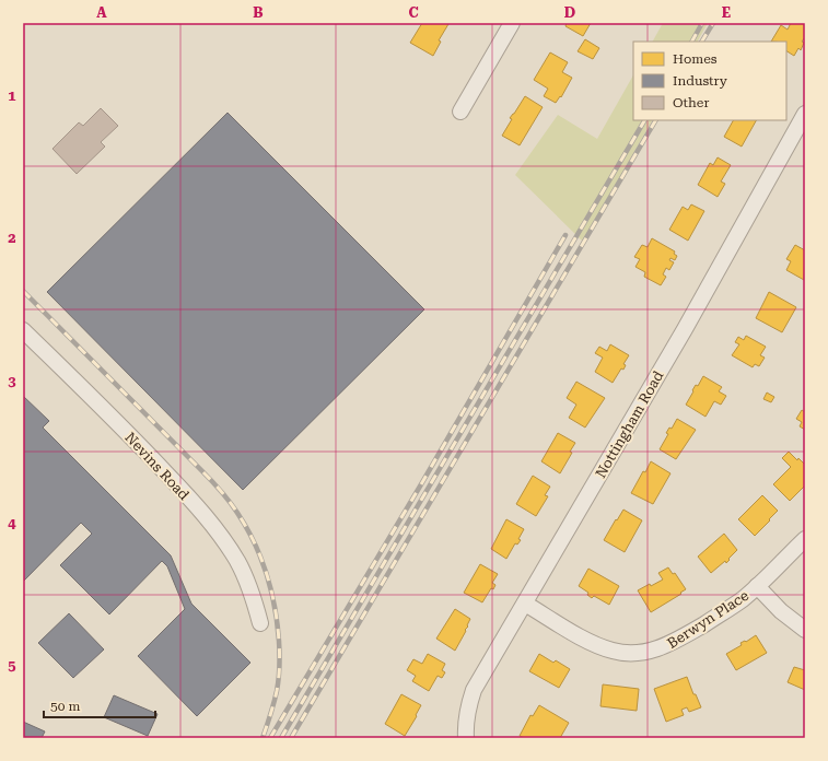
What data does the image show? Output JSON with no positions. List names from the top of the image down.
{
  "streets": {
    "street": ["Nottingham Road", "Nevins Road", "Berwyn Place"]
  },
  "crossings": [
    ["Nottingham Road", "Berwyn Place"]
  ],
  "legend": ["Homes", "Industry", "Other"],
  "scale_bar": "50 m",
  "grid": {
    "columns": [
      "A",
      "B",
      "C",
      "D",
      "E"
    ],
    "rows": [
      "1",
      "2",
      "3",
      "4",
      "5"
    ]
  }
}
